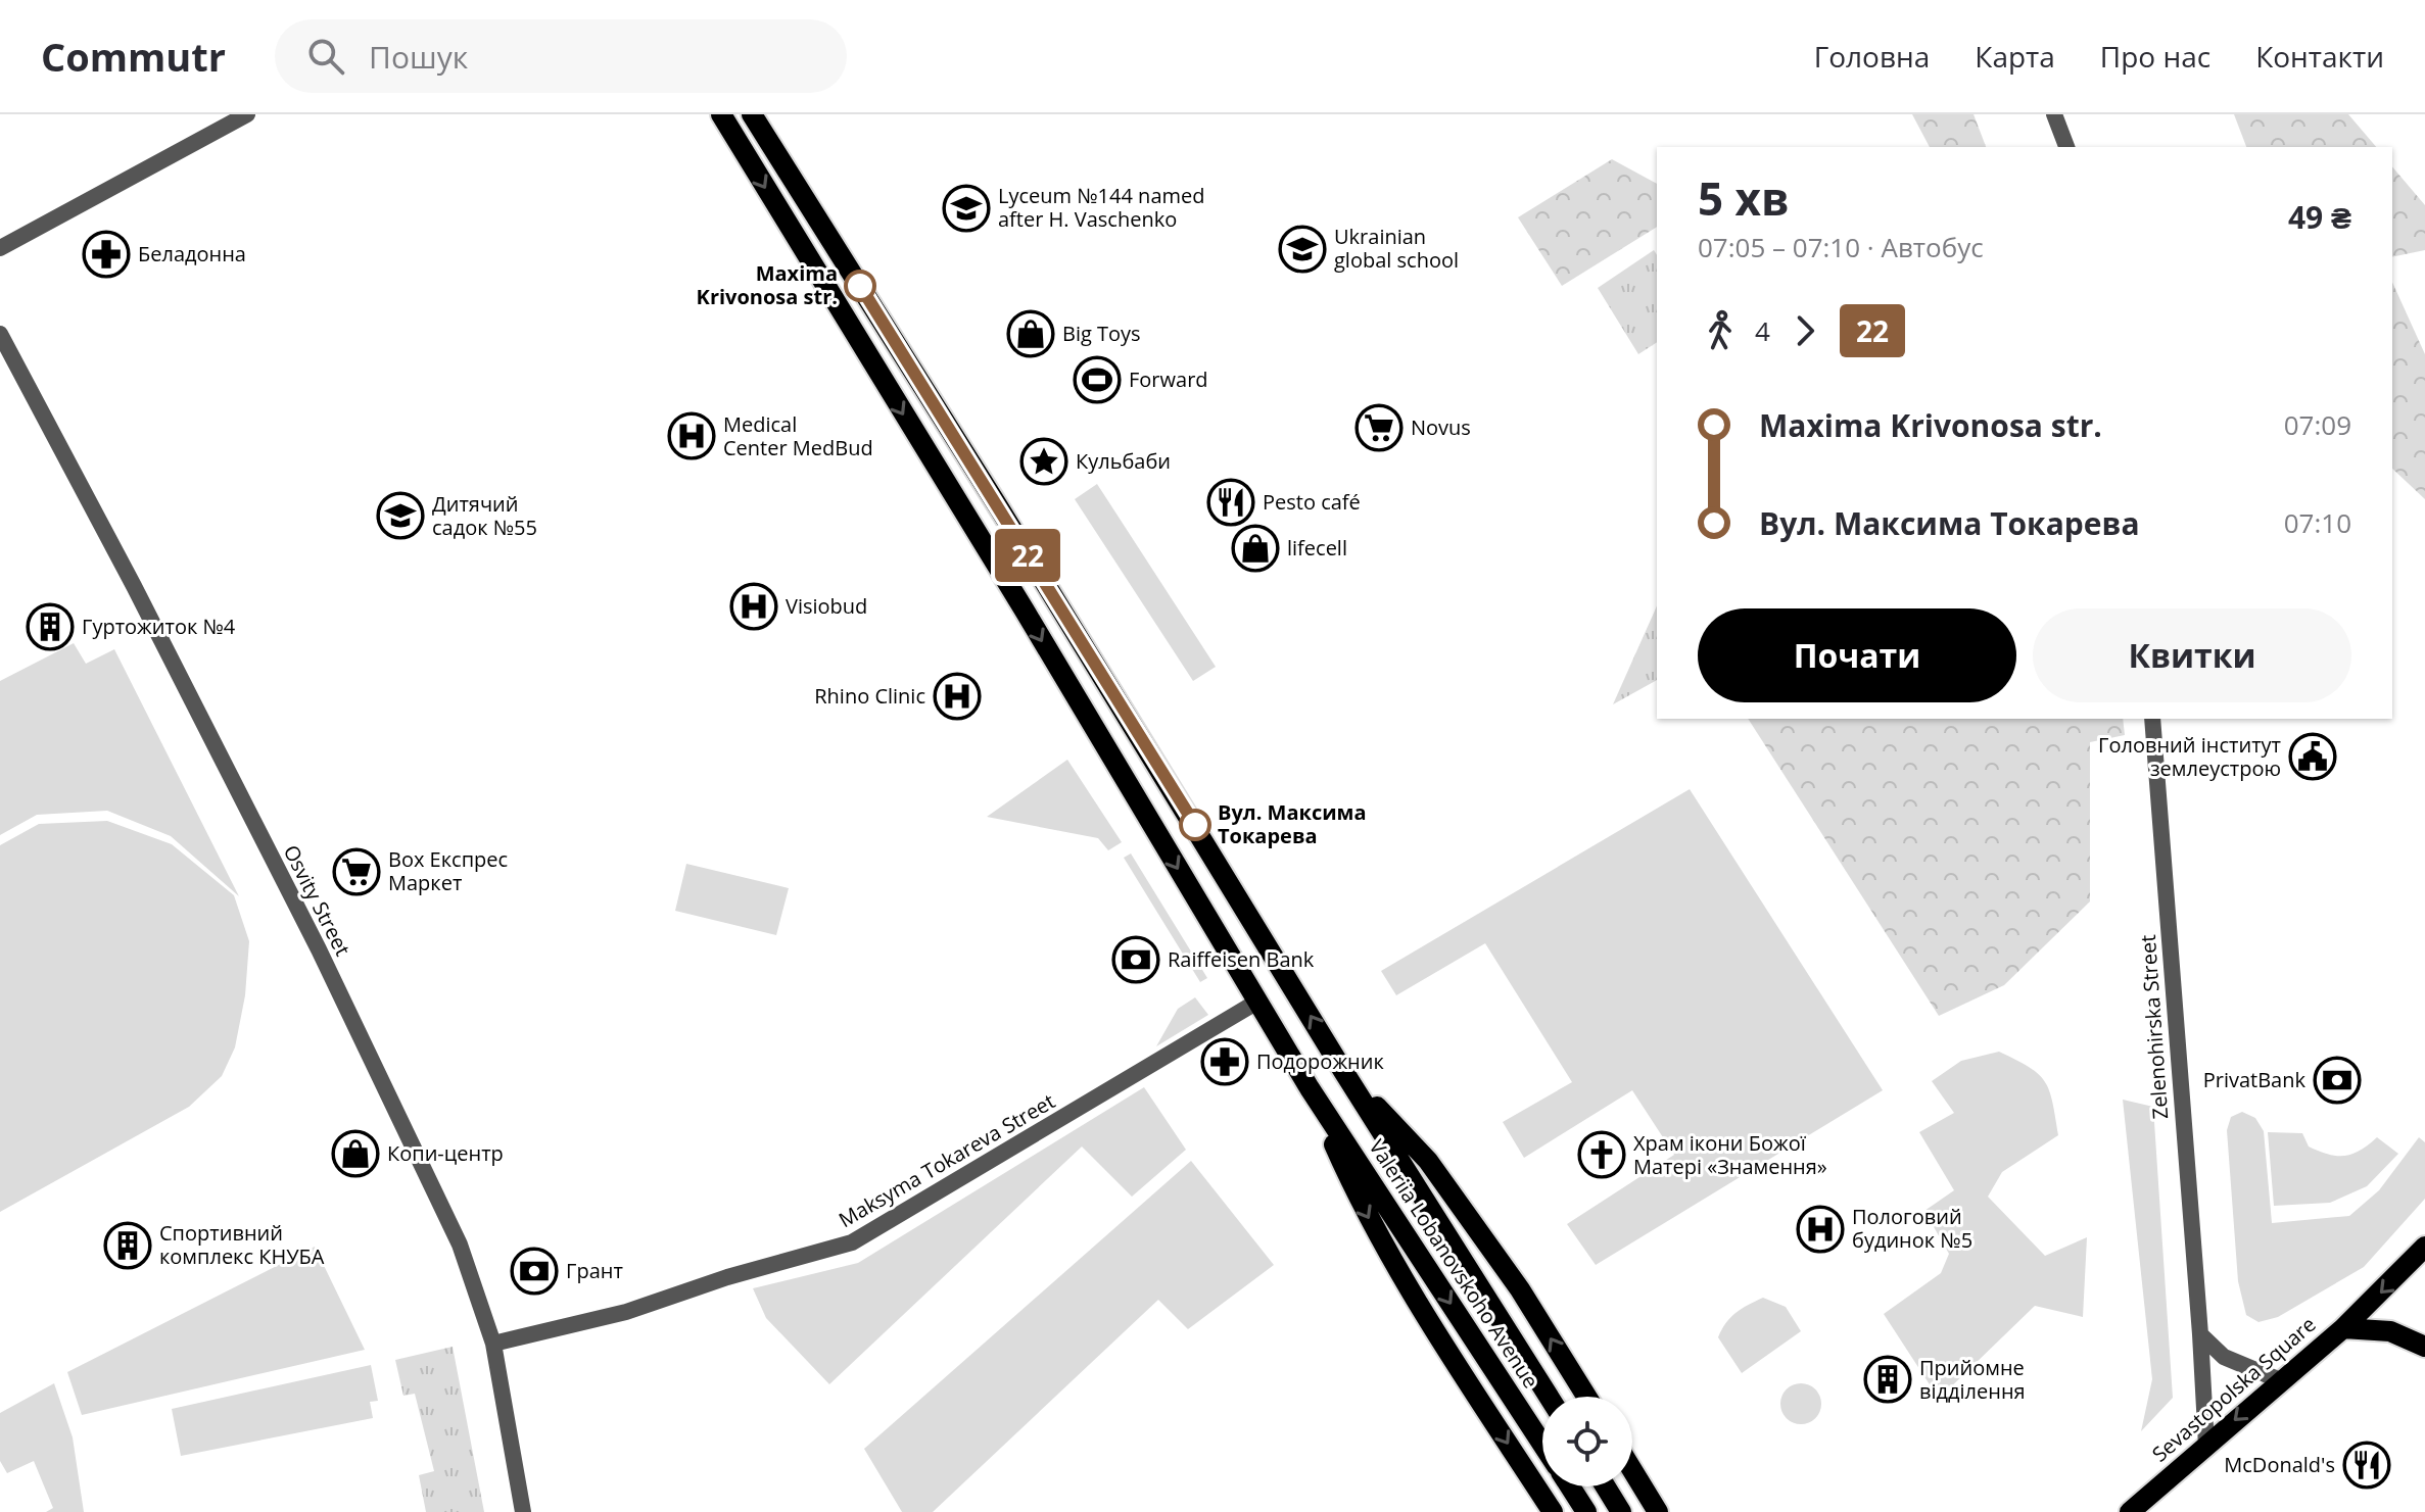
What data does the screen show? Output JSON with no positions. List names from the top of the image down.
{
  "streets": {
    "main road": ["Valeriia Lobanovskoho Avenue", "Sevastopolska Square"],
    "street": ["Osvity Street", "Zelenohirska Street", "Maksyma Tokareva Street"]
  },
  "crossings": [
    ["Osvity Street", "Maksyma Tokareva Street"],
    ["Zelenohirska Street", "Sevastopolska Square"],
    ["Maksyma Tokareva Street", "Valeriia Lobanovskoho Avenue"]
  ],
  "places": {
    "school or university": ["Lyceum №144 named after H. Vaschenko", "Ukrainian global school", "Дитячий садок №55"],
    "pharmacy": ["Беладонна", "Подорожник"],
    "other": ["Maxima Krivonosa str.", "Вул. Максима Токарева"],
    "shop": ["Big Toys", "lifecell", "Копи-центр"],
    "sports": ["Forward"],
    "supermarket": ["Novus", "Box Експрес Маркет"],
    "hospital": [
      "Medical Center MedBud",
      "Visiobud",
      "Rhino Clinic",
      "Пологовий будинок №5"
    ],
    "place": ["Кульбаби"],
    "restaurant": ["Pesto café", "McDonald's"],
    "building": ["Гуртожиток №4", "Спортивний комплекс КНУБА", "Прийомне відділення"],
    "public building": ["Головний інститут землеустрою"],
    "bank": ["Raiffeisen Bank", "PrivatBank", "Грант"],
    "church": ["Храм ікони Божої Матері «Знамення»"]
  },
  "lines": ["bus line 22"],
  "page": {
    "header": "Commutr",
    "search": "Пошук",
    "nav": [
      "Головна",
      "Карта",
      "Про нас",
      "Контакти"
    ],
    "on_map": "22",
    "heading": ["5 хв", "07:05 – 07:10 · Автобус", "49 ₴"],
    "legs": ["4", "22"],
    "list": [
      {
        "name": "Maxima Krivonosa str.",
        "value": "07:09"
      },
      {
        "name": "Вул. Максима Токарева",
        "value": "07:10"
      }
    ],
    "buttons": ["Почати", "Квитки"]
  }
}
